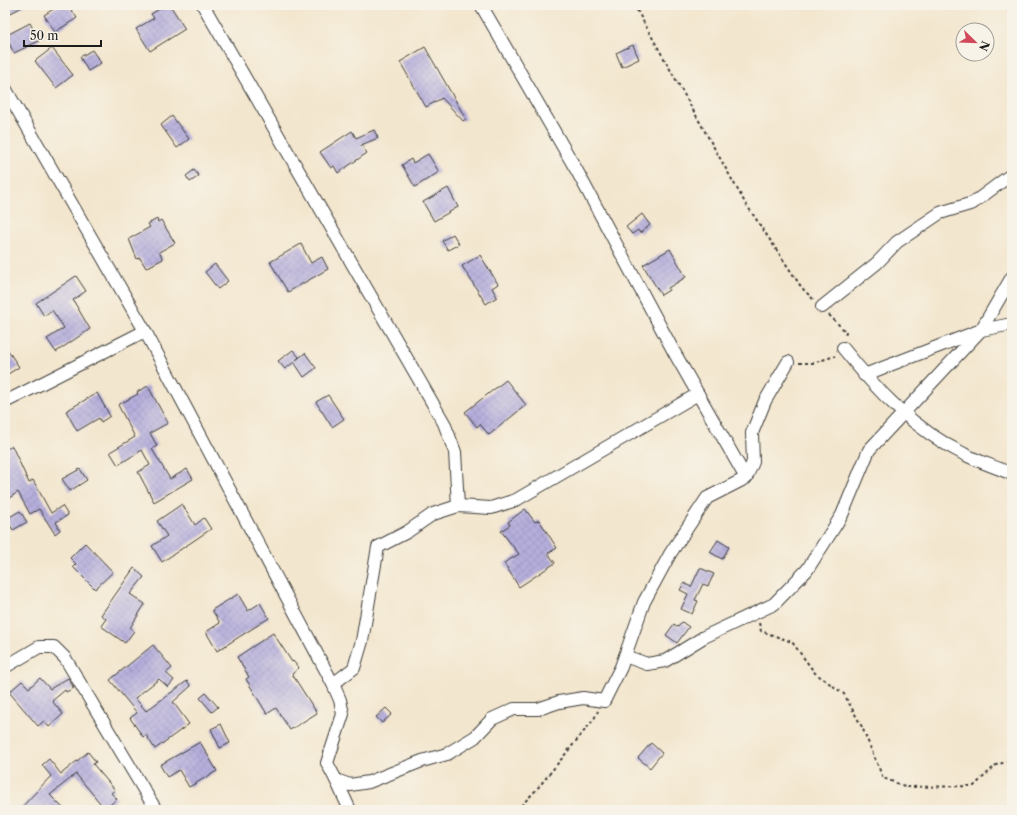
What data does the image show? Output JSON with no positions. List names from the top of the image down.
{
  "scale_bar": "50 m",
  "north": "bottom right"
}
